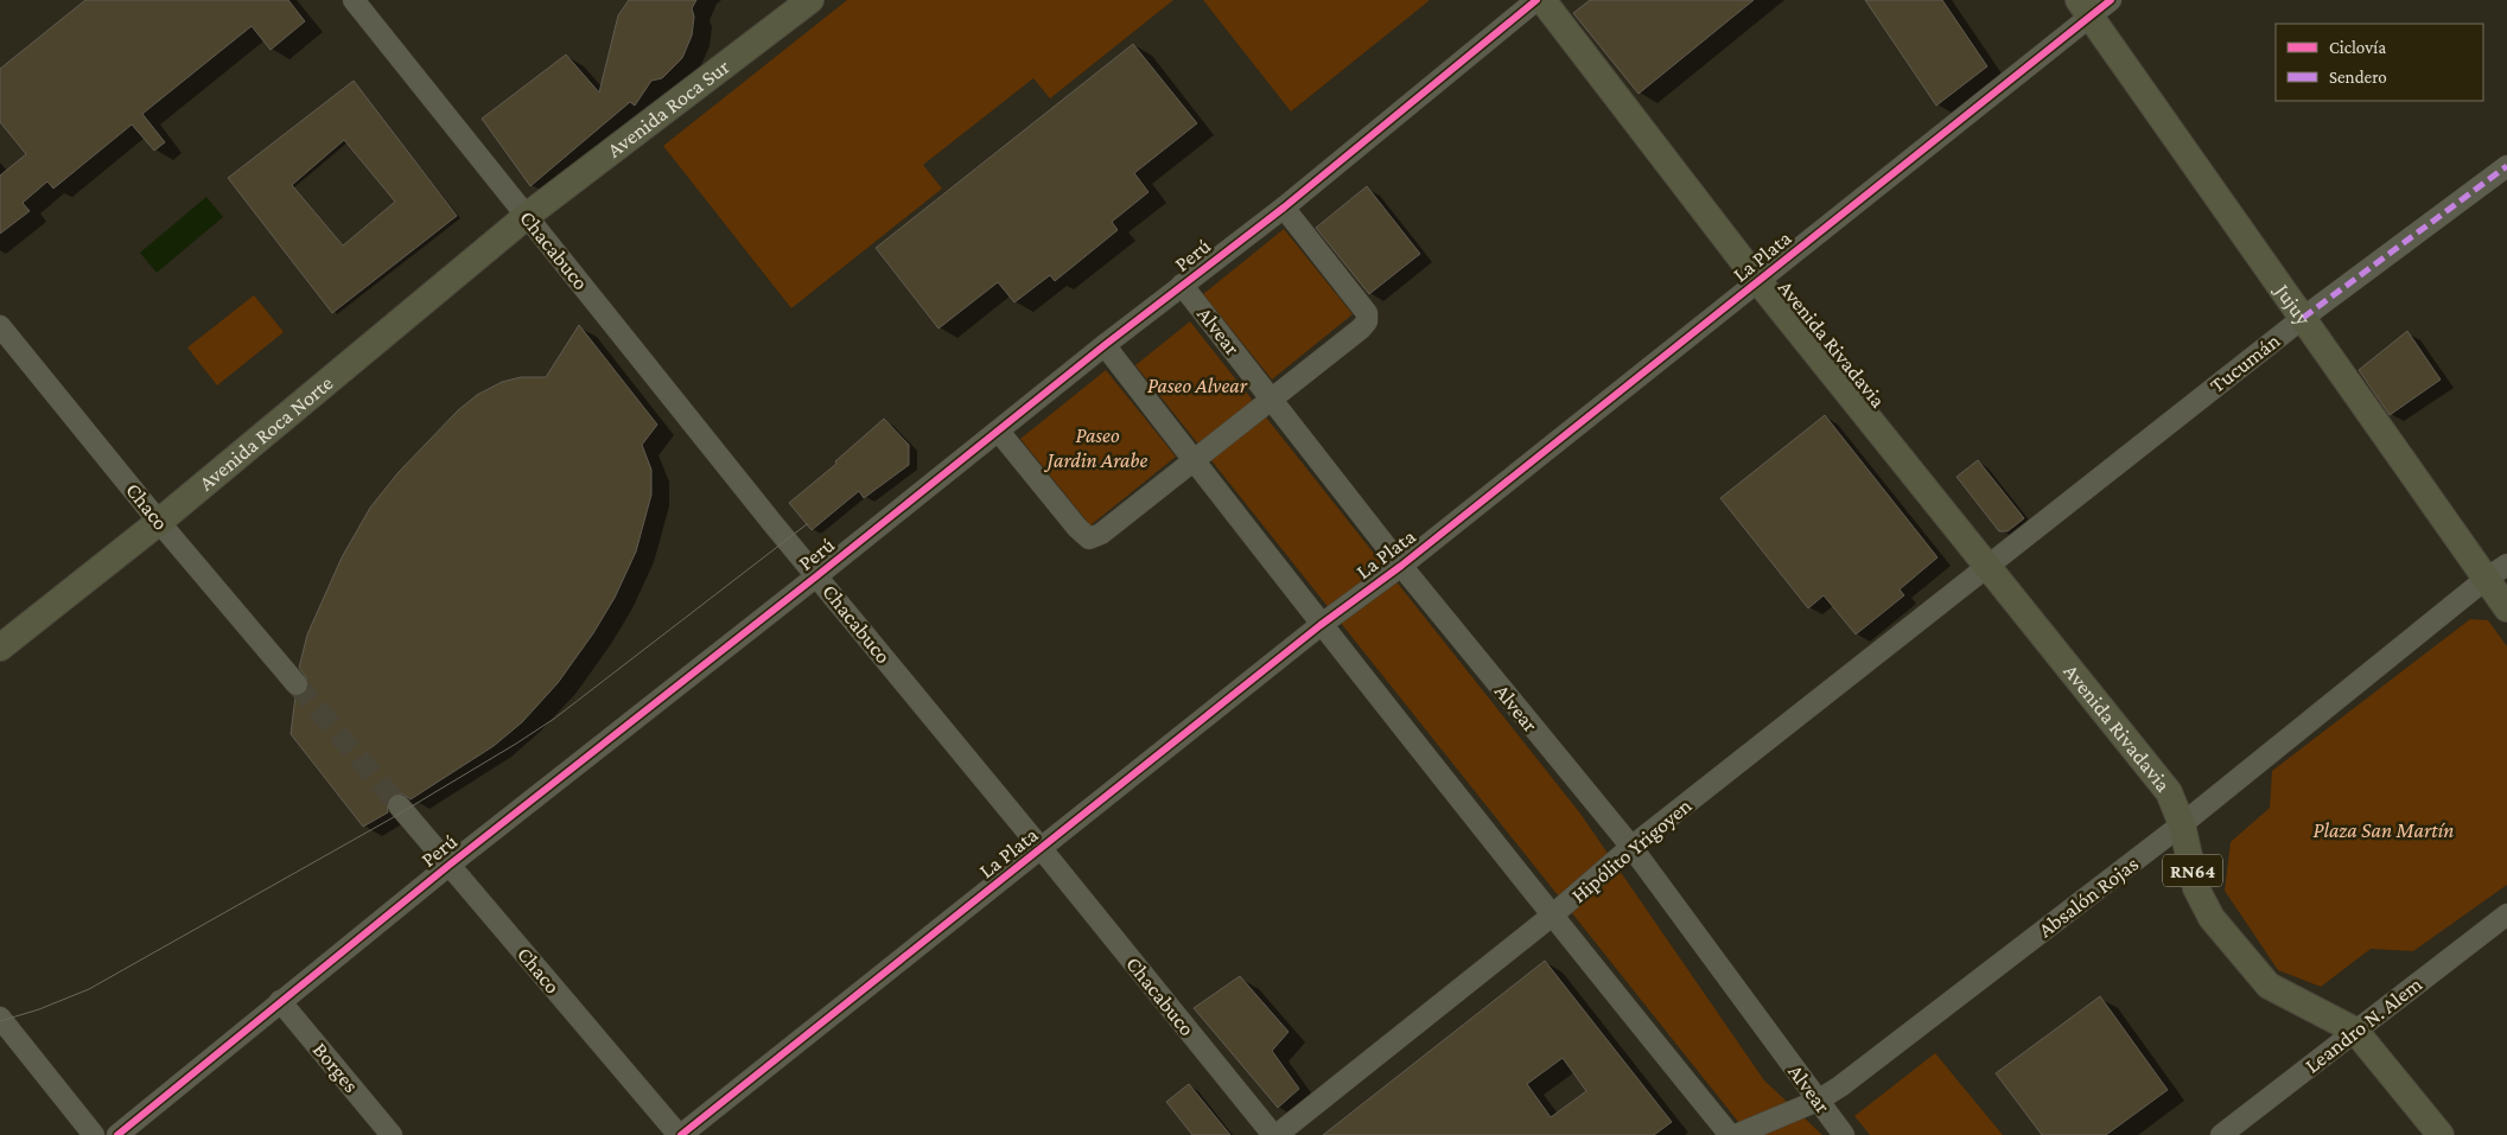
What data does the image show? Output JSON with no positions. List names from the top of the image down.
{
  "streets": {
    "main road": [
      "Avenida Roca Sur",
      "Jujuy",
      "Avenida Rivadavia",
      "Avenida Roca Norte",
      "RN64"
    ],
    "street": [
      "Chacabuco",
      "Perú",
      "La Plata",
      "Alvear",
      "Tucumán",
      "Chaco",
      "Hipólito Yrigoyen",
      "Absalón Rojas",
      "Leandro N. Alem",
      "Borges"
    ]
  },
  "crossings": [
    ["Avenida Roca Sur", "Chacabuco"],
    ["Avenida Roca Sur", "Avenida Roca Norte"],
    ["Chacabuco", "Perú"],
    ["Chacabuco", "La Plata"],
    ["Chacabuco", "Avenida Roca Norte"],
    ["Chacabuco", "Hipólito Yrigoyen"],
    ["Perú", "Alvear"],
    ["Perú", "Chaco"],
    ["Perú", "Borges"],
    ["La Plata", "Jujuy"],
    ["La Plata", "Alvear"],
    ["La Plata", "Avenida Rivadavia"],
    ["La Plata", "Chaco"],
    ["Jujuy", "Tucumán"],
    ["Jujuy", "Absalón Rojas"],
    ["Alvear", "Hipólito Yrigoyen"],
    ["Alvear", "Absalón Rojas"],
    ["Avenida Rivadavia", "Tucumán"],
    ["Avenida Rivadavia", "Hipólito Yrigoyen"],
    ["Avenida Rivadavia", "Absalón Rojas"],
    ["Avenida Rivadavia", "Leandro N. Alem"],
    ["Tucumán", "Hipólito Yrigoyen"],
    ["Avenida Roca Norte", "Chaco"]
  ],
  "parks": ["Paseo Alvear", "Paseo Jardin Arabe", "Plaza San Martín"],
  "legend": ["Ciclovía", "Sendero"]
}
